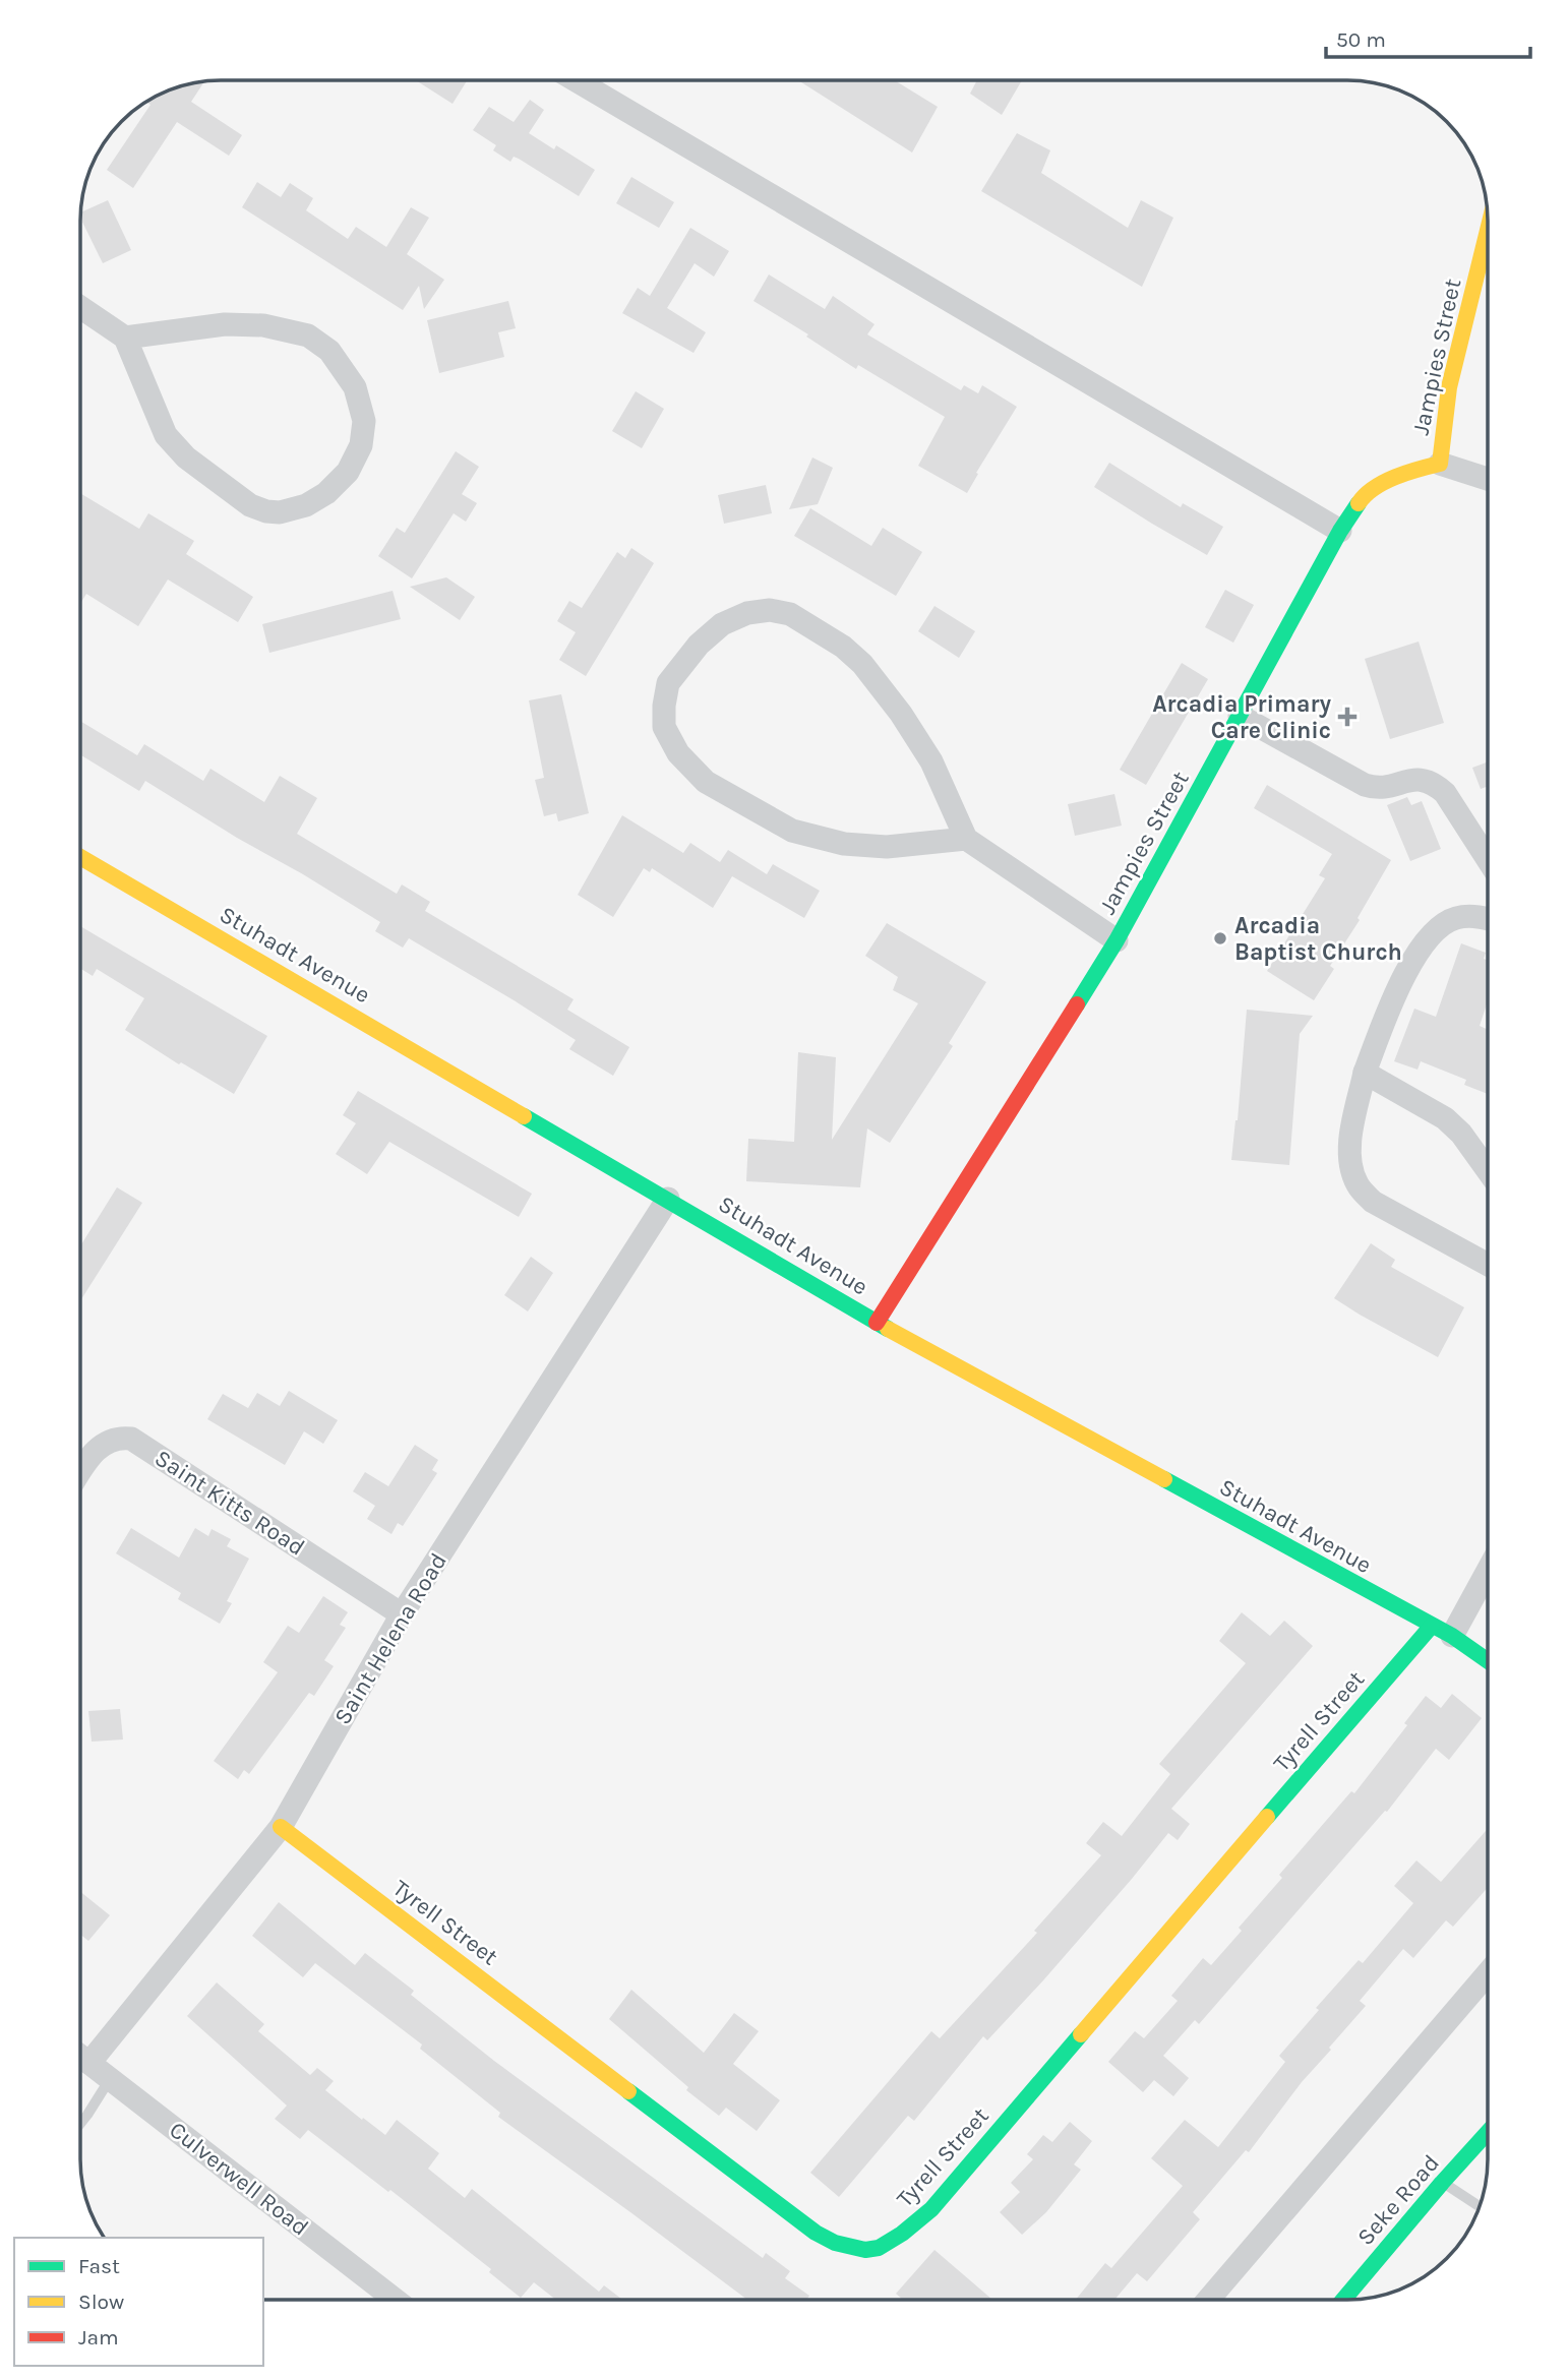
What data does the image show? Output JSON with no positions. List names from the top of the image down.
{
  "streets": {
    "street": [
      "Jampies Street",
      "Stuhadt Avenue",
      "Saint Kitts Road",
      "Saint Helena Road",
      "Tyrell Street",
      "Culverwell Road",
      "Seke Road"
    ]
  },
  "crossings": [
    ["Jampies Street", "Stuhadt Avenue"],
    ["Stuhadt Avenue", "Saint Helena Road"],
    ["Stuhadt Avenue", "Tyrell Street"],
    ["Saint Kitts Road", "Saint Helena Road"],
    ["Saint Helena Road", "Tyrell Street"],
    ["Saint Helena Road", "Culverwell Road"]
  ],
  "places": {
    "health": ["Arcadia Primary Care Clinic"],
    "other": ["Arcadia Baptist Church"]
  },
  "legend": ["Fast", "Slow", "Jam"],
  "scale_bar": "50 m"
}
